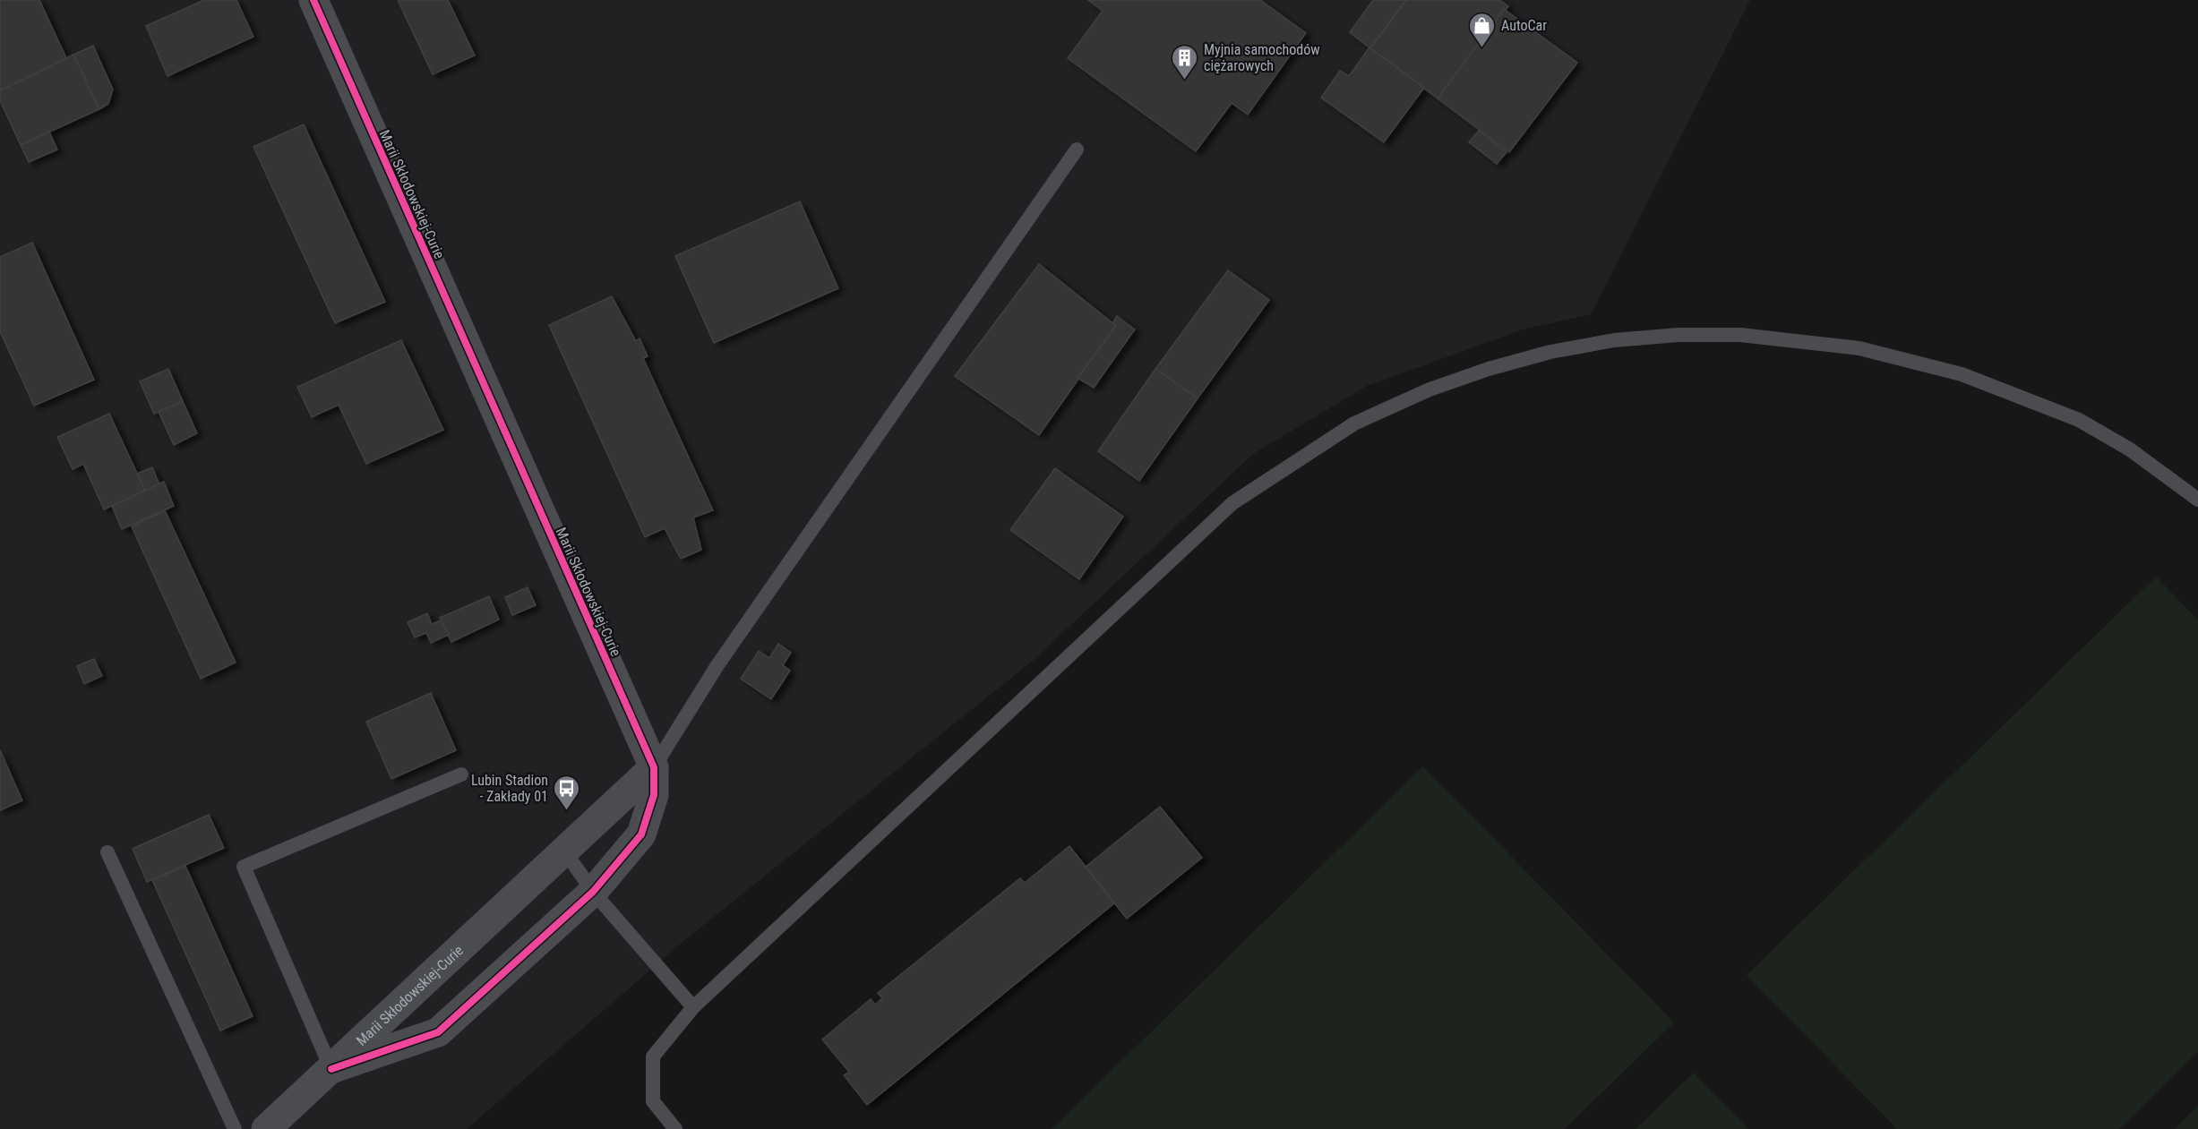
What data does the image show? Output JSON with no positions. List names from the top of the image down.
{
  "streets": {
    "street": ["Marii Skłodowskiej-Curie"]
  },
  "places": {
    "shop": ["AutoCar"],
    "building": ["Myjnia samochodów ciężarowych"],
    "bus stop": ["Lubin Stadion - Zakłady 01"]
  }
}
